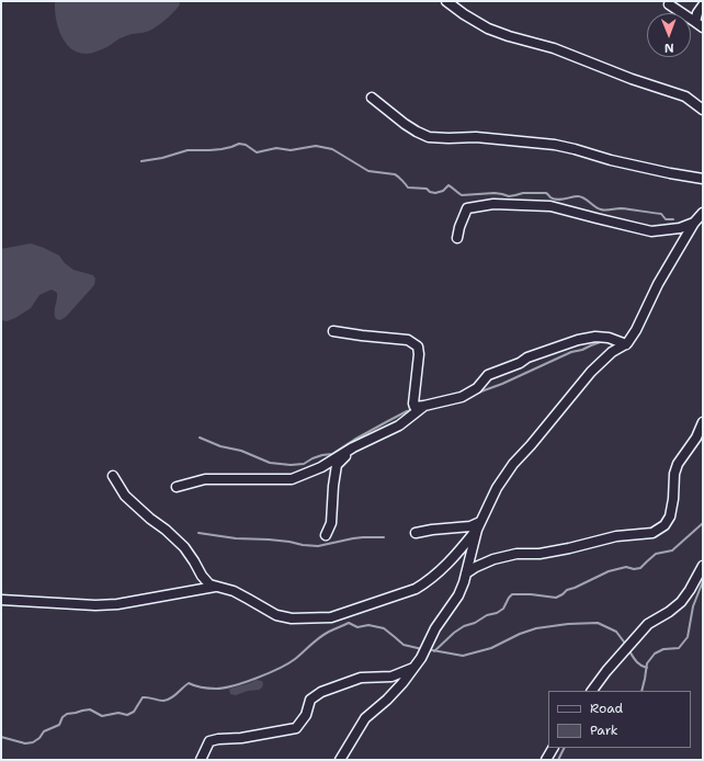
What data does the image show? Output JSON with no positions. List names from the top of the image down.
{
  "legend": ["Road", "Park"],
  "north": "bottom"
}
